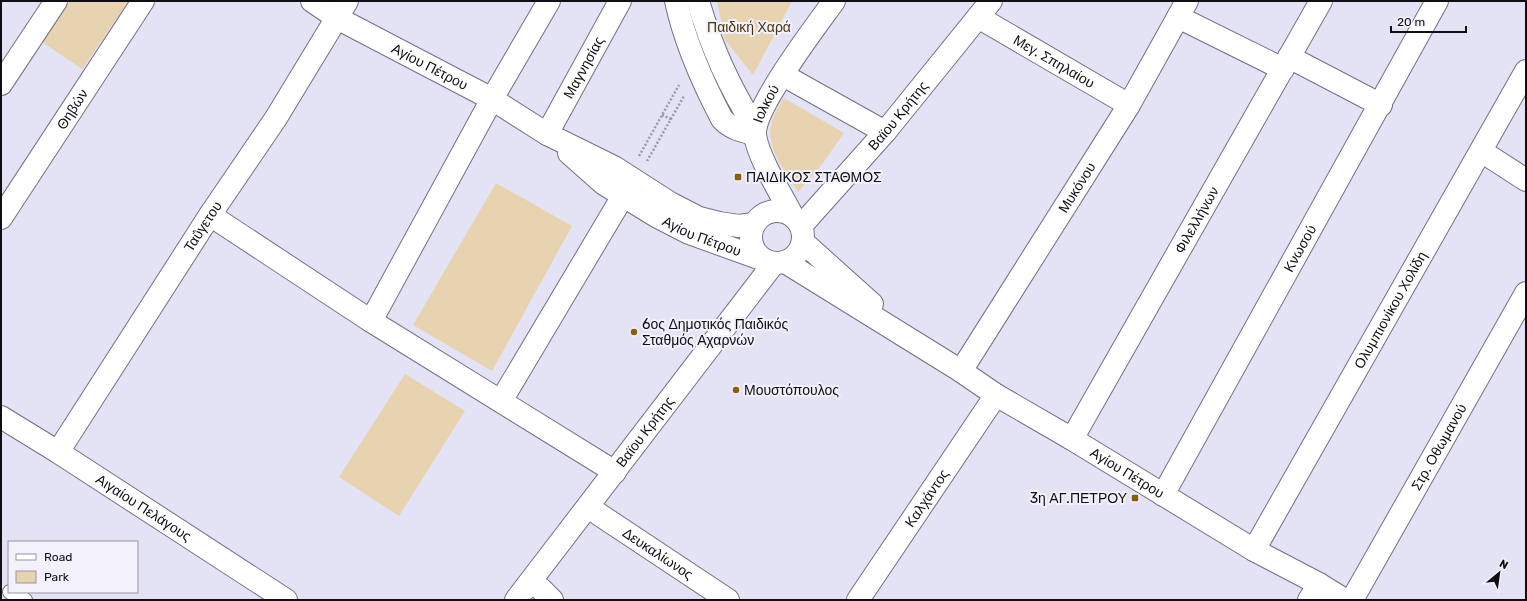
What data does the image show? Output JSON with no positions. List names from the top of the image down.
{
  "streets": {
    "street": [
      "Μεγ. Σπηλαίου",
      "Αγίου Πέτρου",
      "Μαγνησίας",
      "Ιολκού",
      "Θηβών",
      "Βαϊου Κρήτης",
      "Μυκόνου",
      "Φιλελλήνων",
      "Ταΰγετου",
      "Κνωσού",
      "Ολυμπιονίκου Χολίδη",
      "Στρ. Οθωμανού",
      "Καλχάντος",
      "Αιγαίου Πελάγους",
      "Δευκαλίωνος"
    ]
  },
  "crossings": [
    ["Μεγ. Σπηλαίου", "Βαϊου Κρήτης"],
    ["Μεγ. Σπηλαίου", "Μυκόνου"],
    ["Αγίου Πέτρου", "Μαγνησίας"],
    ["Αγίου Πέτρου", "Ιολκού"],
    ["Αγίου Πέτρου", "Βαϊου Κρήτης"],
    ["Αγίου Πέτρου", "Μυκόνου"],
    ["Αγίου Πέτρου", "Φιλελλήνων"],
    ["Αγίου Πέτρου", "Ταΰγετου"],
    ["Αγίου Πέτρου", "Κνωσού"],
    ["Αγίου Πέτρου", "Ολυμπιονίκου Χολίδη"],
    ["Αγίου Πέτρου", "Καλχάντος"],
    ["Ιολκού", "Βαϊου Κρήτης"],
    ["Βαϊου Κρήτης", "Δευκαλίωνος"],
    ["Ταΰγετου", "Αιγαίου Πελάγους"]
  ],
  "parks": ["Παιδική Χαρά"],
  "places": {
    "transit": ["ΠΑΙΔΙΚΟΣ ΣΤΑΘΜΟΣ", "3η ΑΓ.ΠΕΤΡΟΥ"],
    "other": ["6ος Δημοτικός Παιδικός Σταθμός Αχαρνών", "Μουστόπουλος"]
  },
  "legend": ["Road", "Park"],
  "scale_bar": "20 m",
  "north": "top right"
}
